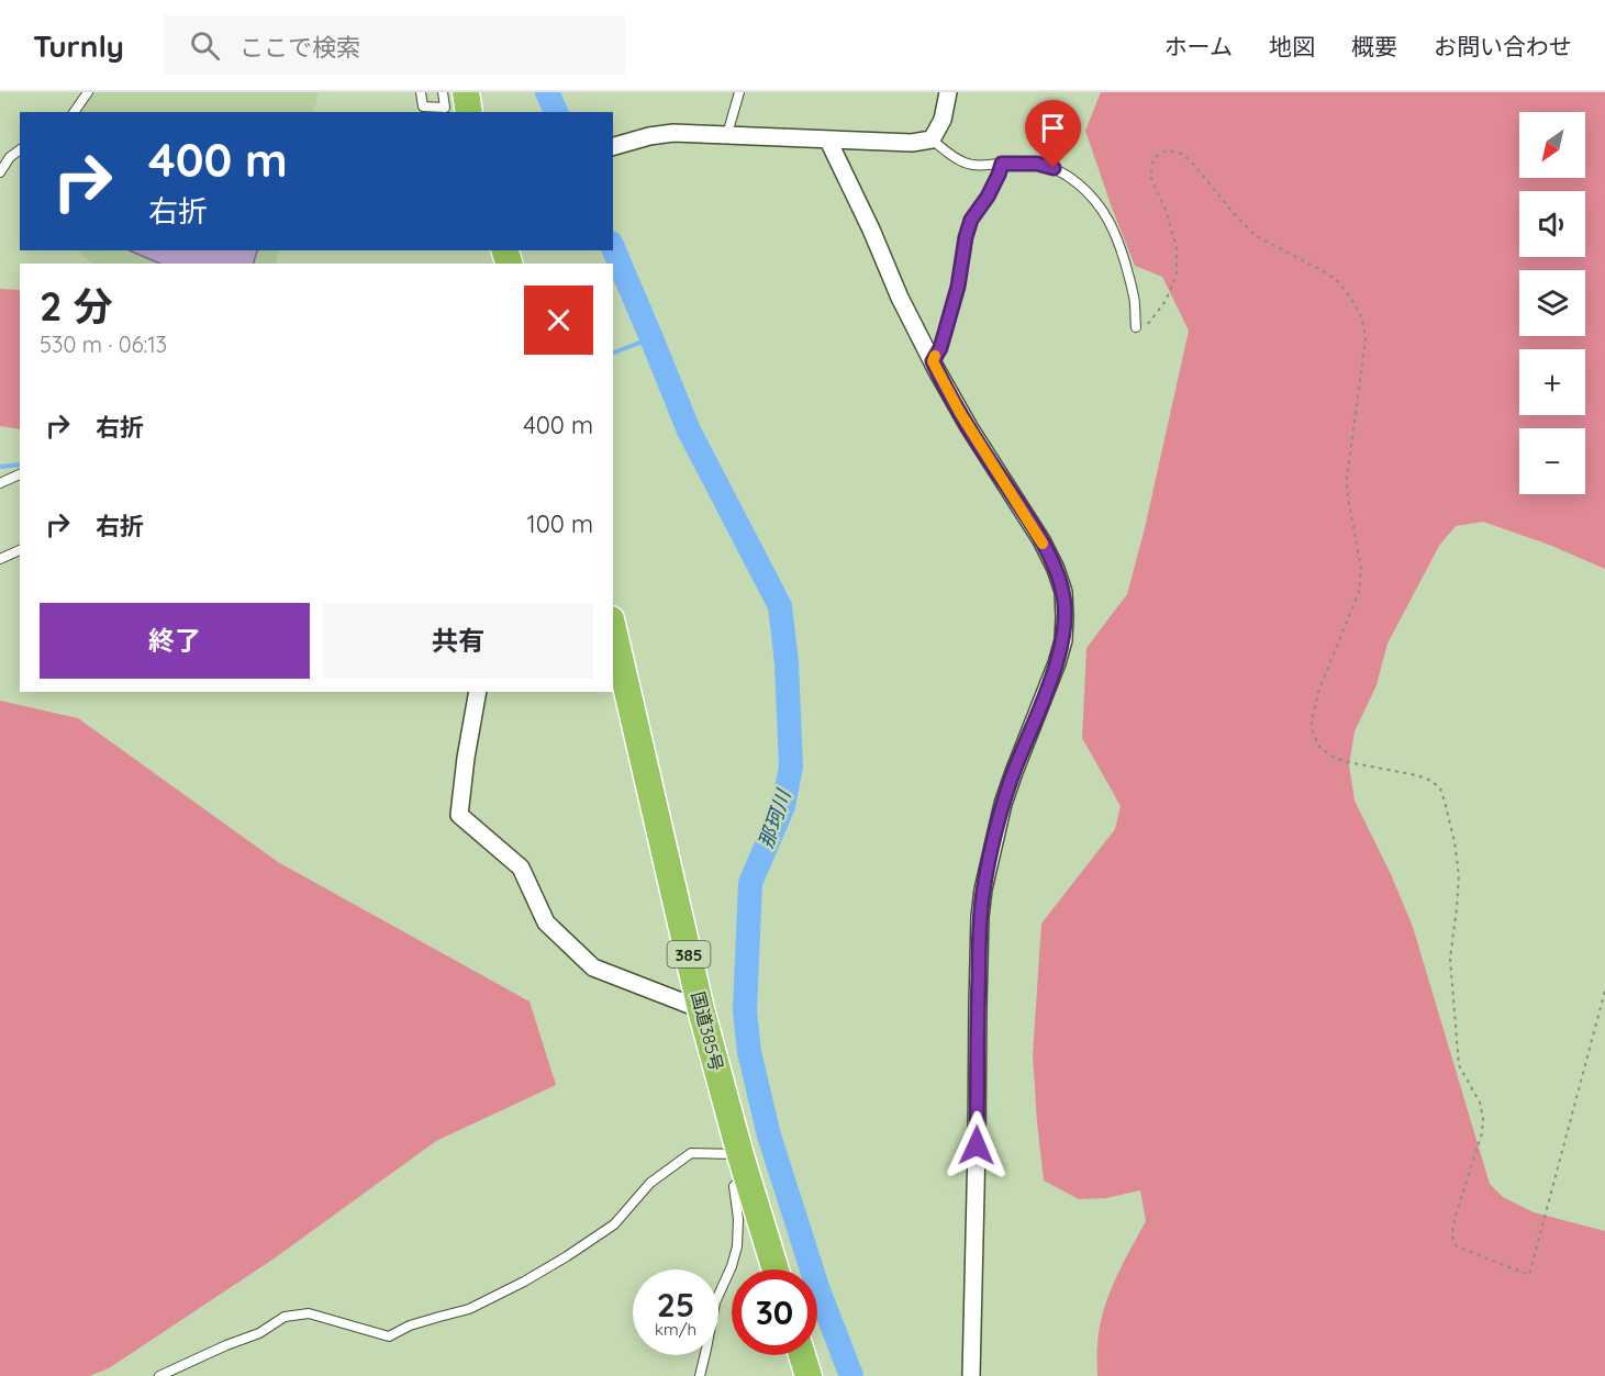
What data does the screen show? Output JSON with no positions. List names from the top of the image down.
{
  "streets": {
    "highway": ["385", "国道385号"]
  },
  "water": ["那珂川"],
  "north": "bottom left",
  "page": {
    "header": "Turnly",
    "search": "ここで検索",
    "nav": [
      "ホーム",
      "地図",
      "概要",
      "お問い合わせ"
    ],
    "map_buttons": ["+", "−"],
    "turn": ["400 m", "右折"],
    "heading": ["2 分", "530 m · 06:13"],
    "list": [
      {
        "name": "右折",
        "value": "400 m"
      },
      {
        "name": "右折",
        "value": "100 m"
      }
    ],
    "buttons": ["終了", "共有"],
    "speed": "25 km/h",
    "limit": "30"
  }
}
